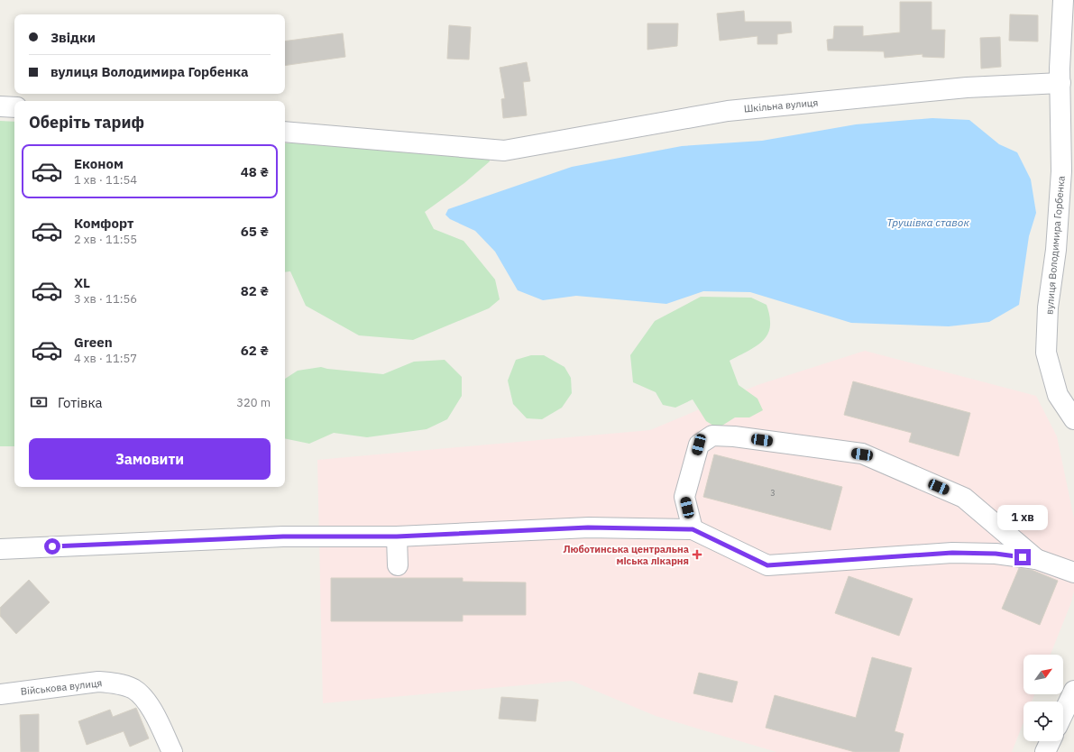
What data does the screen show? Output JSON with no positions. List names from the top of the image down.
{
  "streets": {
    "street": ["Шкільна вулиця", "вулиця Володимира Горбенка", "Військова вулиця"]
  },
  "crossings": [
    ["Шкільна вулиця", "вулиця Володимира Горбенка"]
  ],
  "water": ["Трушівка ставок"],
  "places": {
    "health": ["Люботинська центральна міська лікарня"]
  },
  "house_numbers": ["3"],
  "north": "top right",
  "page": {
    "banner": ["Звідки", "вулиця Володимира Горбенка"],
    "heading": "Оберіть тариф",
    "list": [
      {
        "name": "Економ",
        "note": "1 хв · 11:54",
        "value": "48 ₴"
      },
      {
        "name": "Комфорт",
        "note": "2 хв · 11:55",
        "value": "65 ₴"
      },
      {
        "name": "XL",
        "note": "3 хв · 11:56",
        "value": "82 ₴"
      },
      {
        "name": "Green",
        "note": "4 хв · 11:57",
        "value": "62 ₴"
      }
    ],
    "pay": ["Готівка", "320 m"],
    "buttons": "Замовити",
    "bubble": "1 хв"
  }
}
